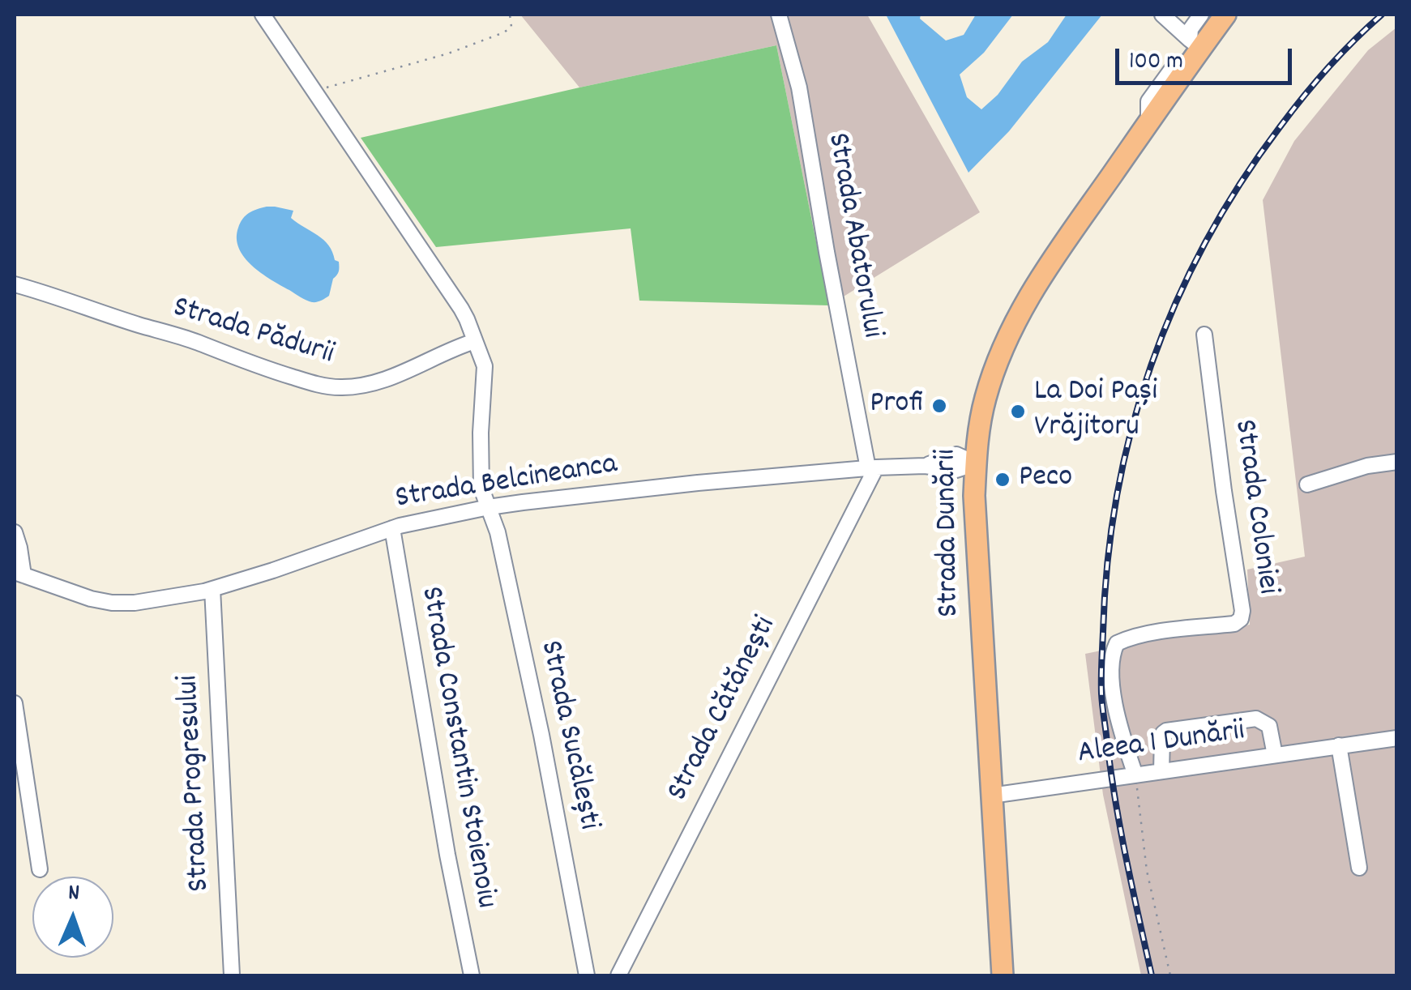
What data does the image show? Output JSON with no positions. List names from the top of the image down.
{
  "streets": {
    "highway": ["Strada Dunării"],
    "street": [
      "Strada Abatorului",
      "Strada Pădurii",
      "Strada Belcineanca",
      "Strada Coloniei",
      "Strada Cătănești",
      "Strada Sucălești",
      "Aleea 1 Dunării",
      "Strada Constantin Stoienoiu",
      "Strada Progresului"
    ]
  },
  "crossings": [
    ["Strada Abatorului", "Strada Belcineanca"],
    ["Strada Abatorului", "Strada Cătănești"],
    ["Strada Pădurii", "Strada Sucălești"],
    ["Strada Belcineanca", "Strada Dunării"],
    ["Strada Belcineanca", "Strada Cătănești"],
    ["Strada Belcineanca", "Strada Sucălești"],
    ["Strada Belcineanca", "Strada Constantin Stoienoiu"],
    ["Strada Belcineanca", "Strada Progresului"],
    ["Strada Coloniei", "Aleea 1 Dunării"],
    ["Strada Dunării", "Aleea 1 Dunării"]
  ],
  "places": ["Profi", "La Doi Pași Vrăjitoru", "Peco"],
  "scale_bar": "100 m",
  "north": "top"
}
